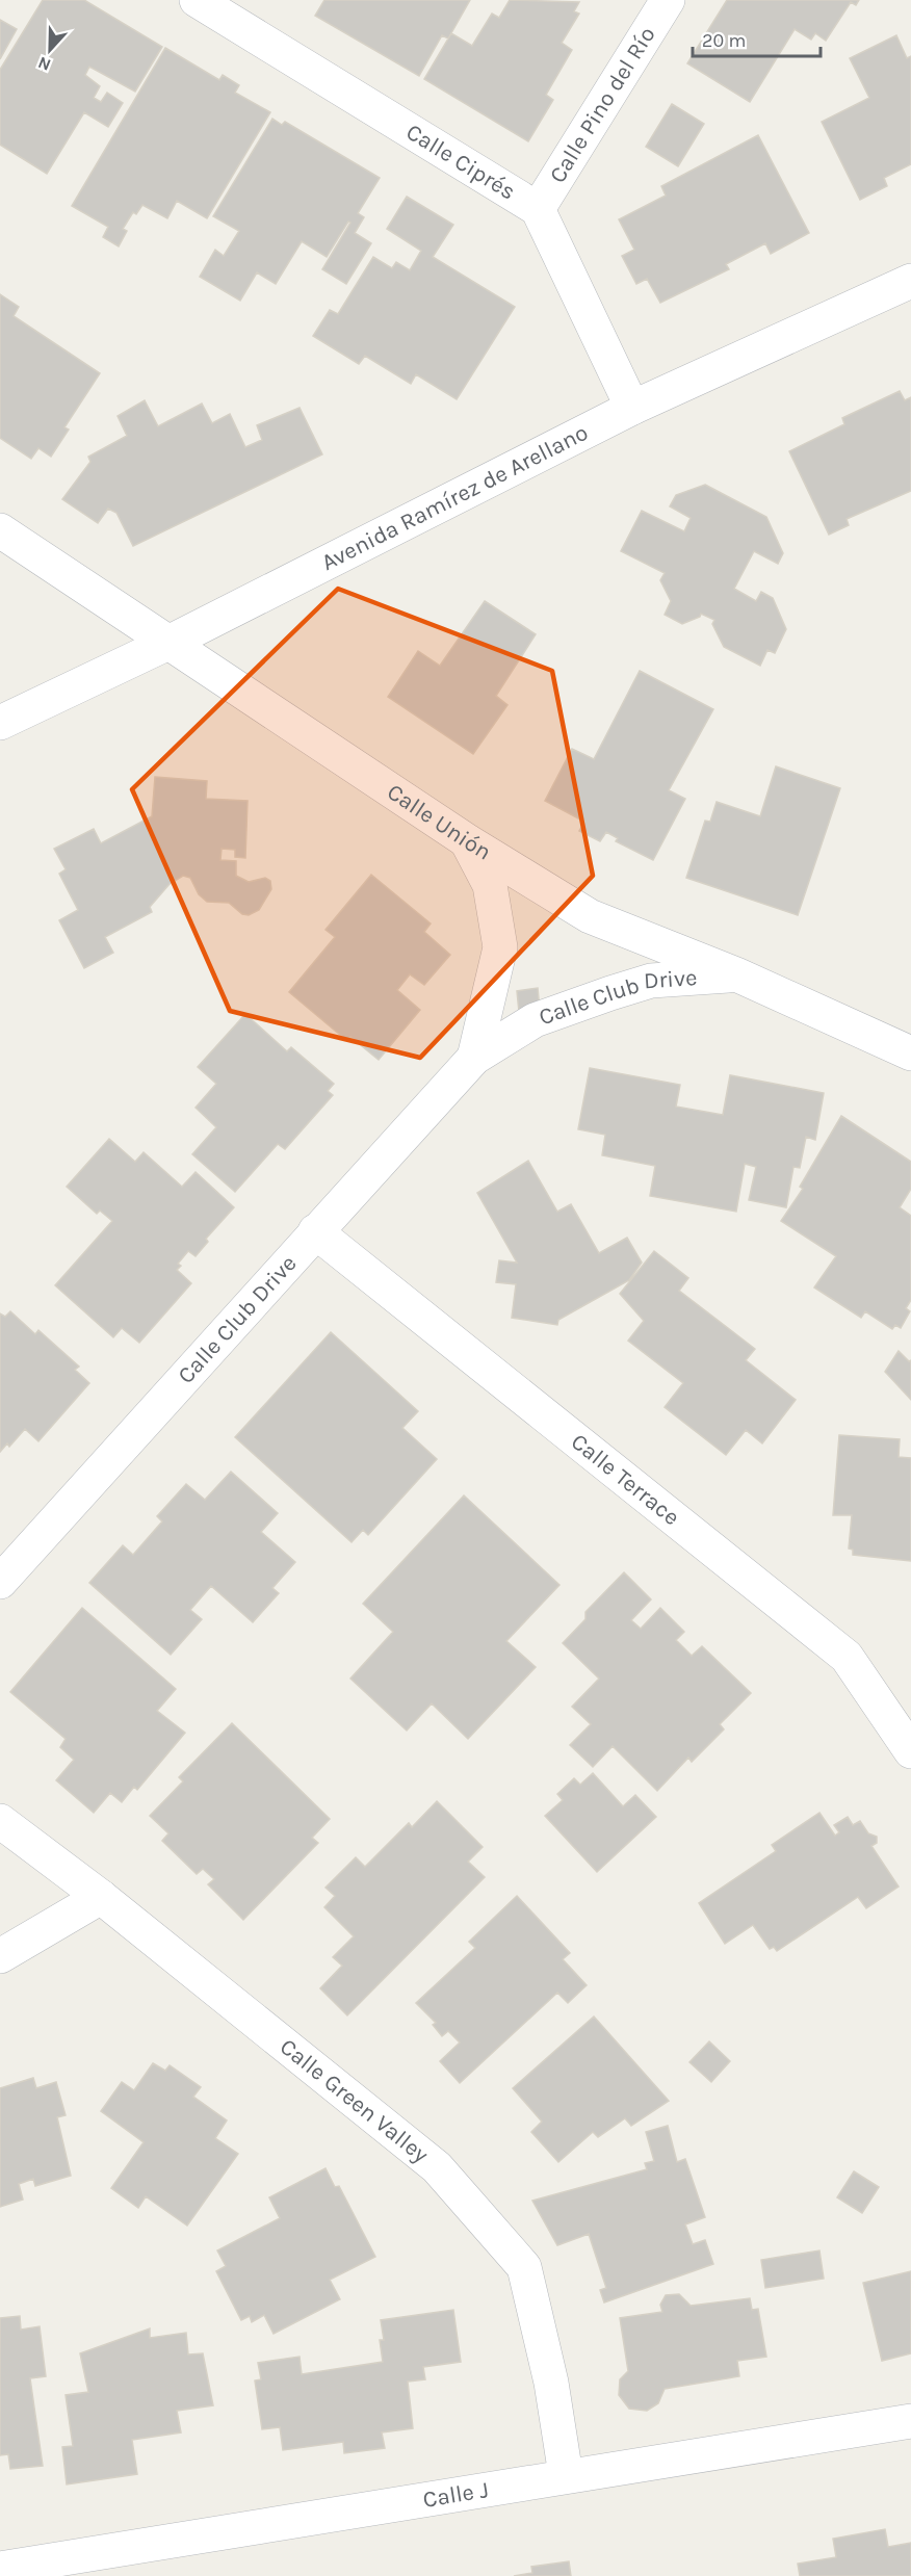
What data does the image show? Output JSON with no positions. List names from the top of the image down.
{
  "streets": {
    "street": [
      "Calle Pino del Río",
      "Calle Ciprés",
      "Avenida Ramírez de Arellano",
      "Calle Unión",
      "Calle Club Drive",
      "Calle Terrace",
      "Calle Green Valley",
      "Calle J"
    ]
  },
  "crossings": [
    ["Calle Pino del Río", "Calle Ciprés"],
    ["Calle Ciprés", "Avenida Ramírez de Arellano"],
    ["Avenida Ramírez de Arellano", "Calle Unión"],
    ["Calle Unión", "Calle Club Drive"],
    ["Calle Club Drive", "Calle Terrace"],
    ["Calle Green Valley", "Calle J"]
  ],
  "scale_bar": "20 m",
  "north": "bottom"
}
